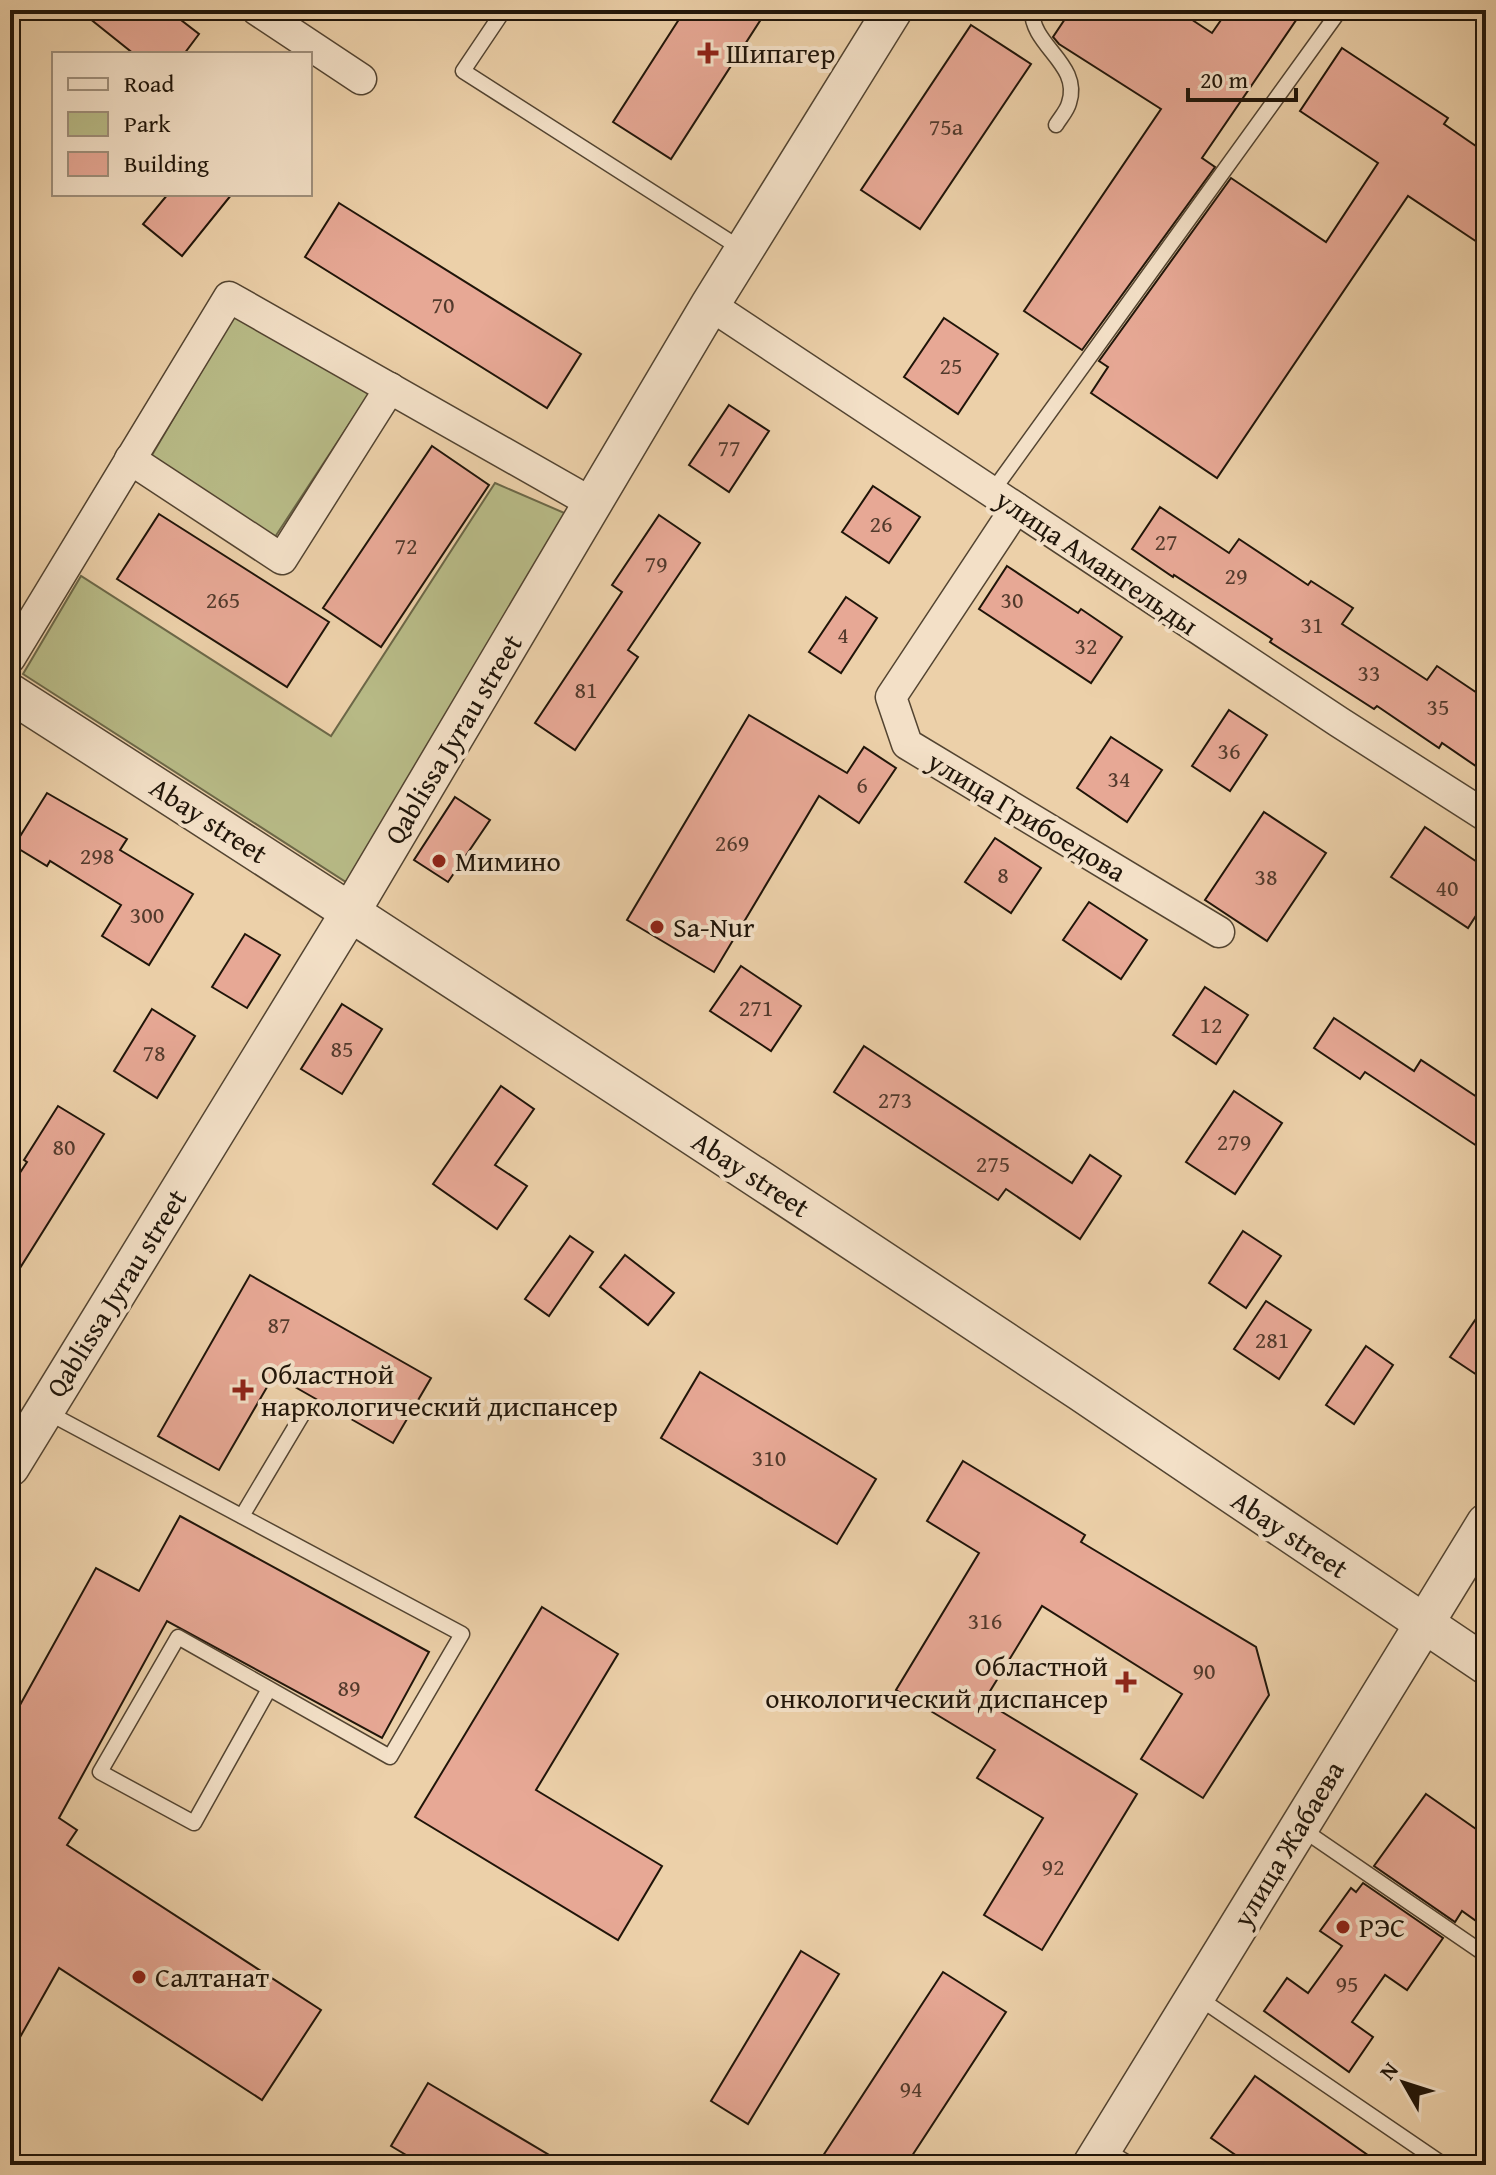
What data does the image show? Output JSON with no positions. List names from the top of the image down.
{
  "streets": {
    "street": [
      "улица Амангельды",
      "Qablissa Jyrau street",
      "улица Грибоедова",
      "Abay street",
      "улица Жабаева"
    ]
  },
  "crossings": [
    ["улица Амангельды", "Qablissa Jyrau street"],
    ["улица Амангельды", "улица Грибоедова"],
    ["Qablissa Jyrau street", "Abay street"],
    ["Abay street", "улица Жабаева"]
  ],
  "places": {
    "health": ["Шипагер", "Областной наркологический диспансер", "Областной онкологический диспансер"],
    "other": [
      "Мимино",
      "Sa-Nur",
      "РЭС",
      "Салтанат"
    ]
  },
  "house_numbers": [
    "75а",
    "70",
    "25",
    "77",
    "26",
    "27",
    "72",
    "79",
    "29",
    "265",
    "30",
    "31",
    "4",
    "32",
    "33",
    "81",
    "35",
    "36",
    "34",
    "6",
    "269",
    "298",
    "8",
    "38",
    "40",
    "300",
    "271",
    "12",
    "85",
    "78",
    "273",
    "279",
    "80",
    "275",
    "87",
    "281",
    "310",
    "316",
    "90",
    "89",
    "92",
    "95",
    "94"
  ],
  "legend": ["Road", "Park", "Building"],
  "scale_bar": "20 m",
  "north": "top left"
}
